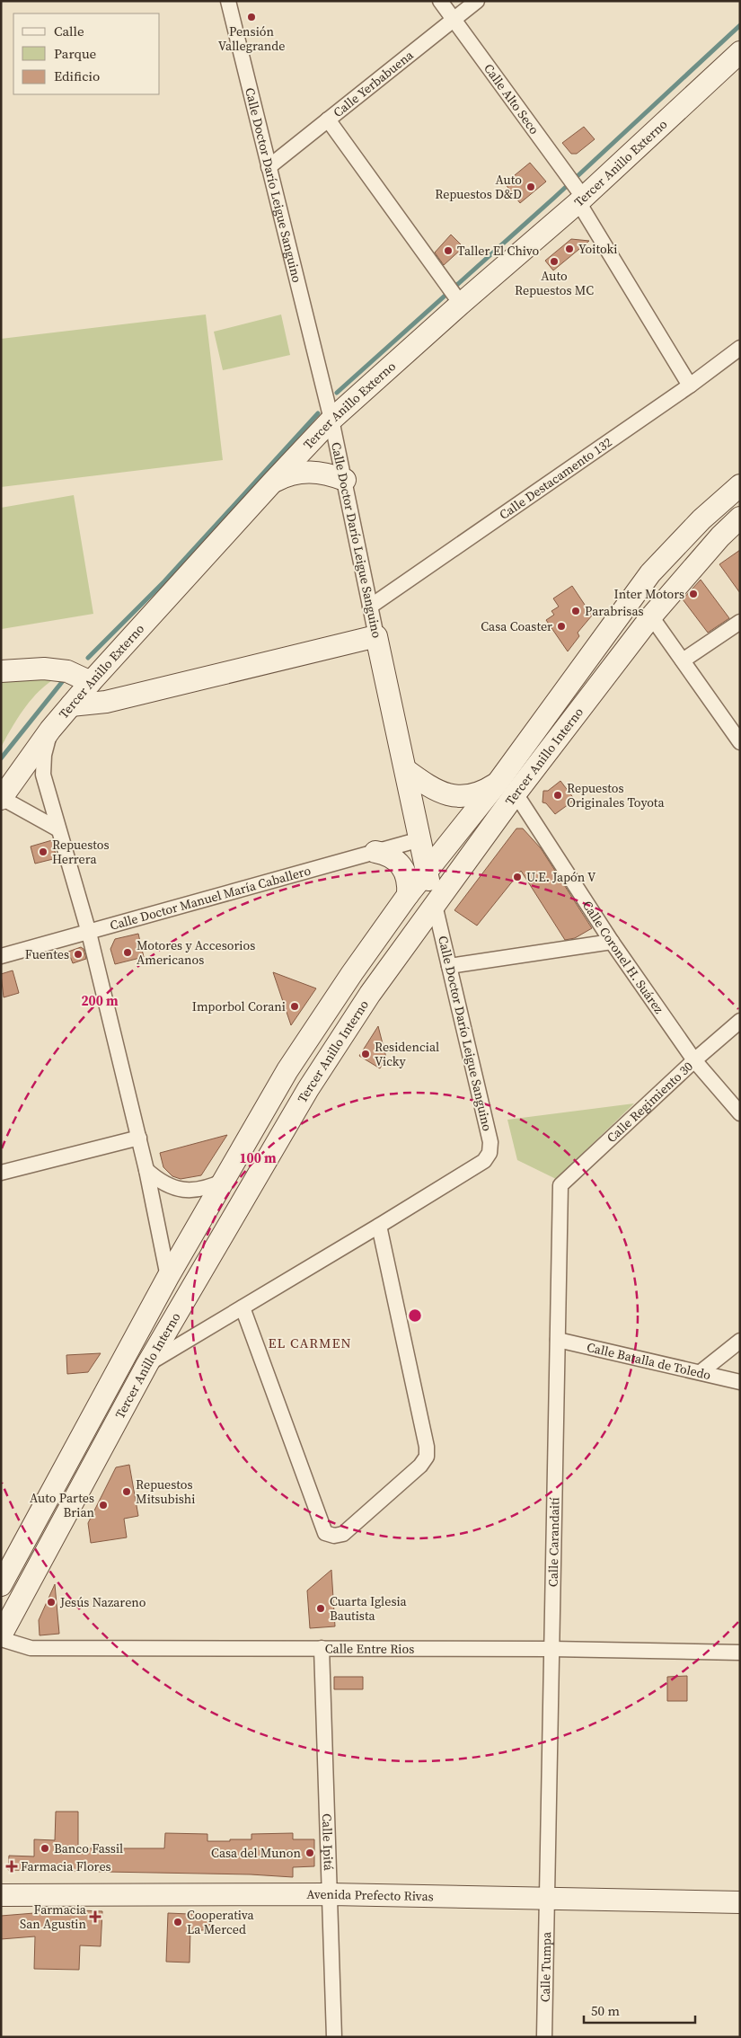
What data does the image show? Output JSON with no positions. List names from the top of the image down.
{
  "streets": {
    "main road": [
      "Tercer Anillo Externo",
      "Calle Doctor Darío Leigue Sanguino",
      "Tercer Anillo Interno",
      "Avenida Prefecto Rivas"
    ],
    "street": [
      "Calle Yerbabuena",
      "Calle Alto Seco",
      "Calle Destacamento 132",
      "Calle Doctor Manuel María Caballero",
      "Calle Coronel H. Suárez",
      "Calle Regimiento 30",
      "Calle Batalla de Toledo",
      "Calle Carandaití",
      "Calle Entre Rios",
      "Calle Ipitá",
      "Calle Tumpa"
    ]
  },
  "crossings": [
    ["Calle Yerbabuena", "Calle Alto Seco"],
    ["Calle Yerbabuena", "Calle Doctor Darío Leigue Sanguino"],
    ["Calle Alto Seco", "Tercer Anillo Externo"],
    ["Calle Alto Seco", "Calle Destacamento 132"],
    ["Tercer Anillo Externo", "Calle Doctor Darío Leigue Sanguino"],
    ["Calle Doctor Darío Leigue Sanguino", "Calle Destacamento 132"],
    ["Calle Doctor Darío Leigue Sanguino", "Tercer Anillo Interno"],
    ["Calle Doctor Darío Leigue Sanguino", "Calle Doctor Manuel María Caballero"],
    ["Tercer Anillo Interno", "Calle Coronel H. Suárez"],
    ["Tercer Anillo Interno", "Calle Entre Rios"],
    ["Calle Coronel H. Suárez", "Calle Regimiento 30"],
    ["Calle Regimiento 30", "Calle Carandaití"],
    ["Calle Batalla de Toledo", "Calle Carandaití"],
    ["Calle Carandaití", "Calle Entre Rios"],
    ["Calle Carandaití", "Avenida Prefecto Rivas"],
    ["Calle Carandaití", "Calle Tumpa"],
    ["Calle Entre Rios", "Calle Ipitá"],
    ["Calle Ipitá", "Avenida Prefecto Rivas"],
    ["Avenida Prefecto Rivas", "Calle Tumpa"]
  ],
  "districts": ["EL CARMEN"],
  "places": {
    "other": [
      "Pensión Vallegrande",
      "Auto Repuestos D&D",
      "Yoitoki",
      "Taller El Chivo",
      "Auto Repuestos MC",
      "Inter Motors",
      "Parabrisas",
      "Casa Coaster",
      "Repuestos Originales Toyota",
      "Repuestos Herrera",
      "U.E. Japón V",
      "Motores y Accesorios Americanos",
      "Fuentes",
      "Imporbol Corani",
      "Residencial Vicky",
      "Repuestos Mitsubishi",
      "Auto Partes Brian",
      "Jesús Nazareno",
      "Cuarta Iglesia Bautista",
      "Banco Fassil",
      "Casa del Munon",
      "Cooperativa La Merced"
    ],
    "health": ["Farmacia Flores", "Farmacia San Agustin"]
  },
  "legend": ["Calle", "Parque", "Edificio"],
  "scale_bar": "50 m",
  "rings": ["200 m", "100 m"]
}
